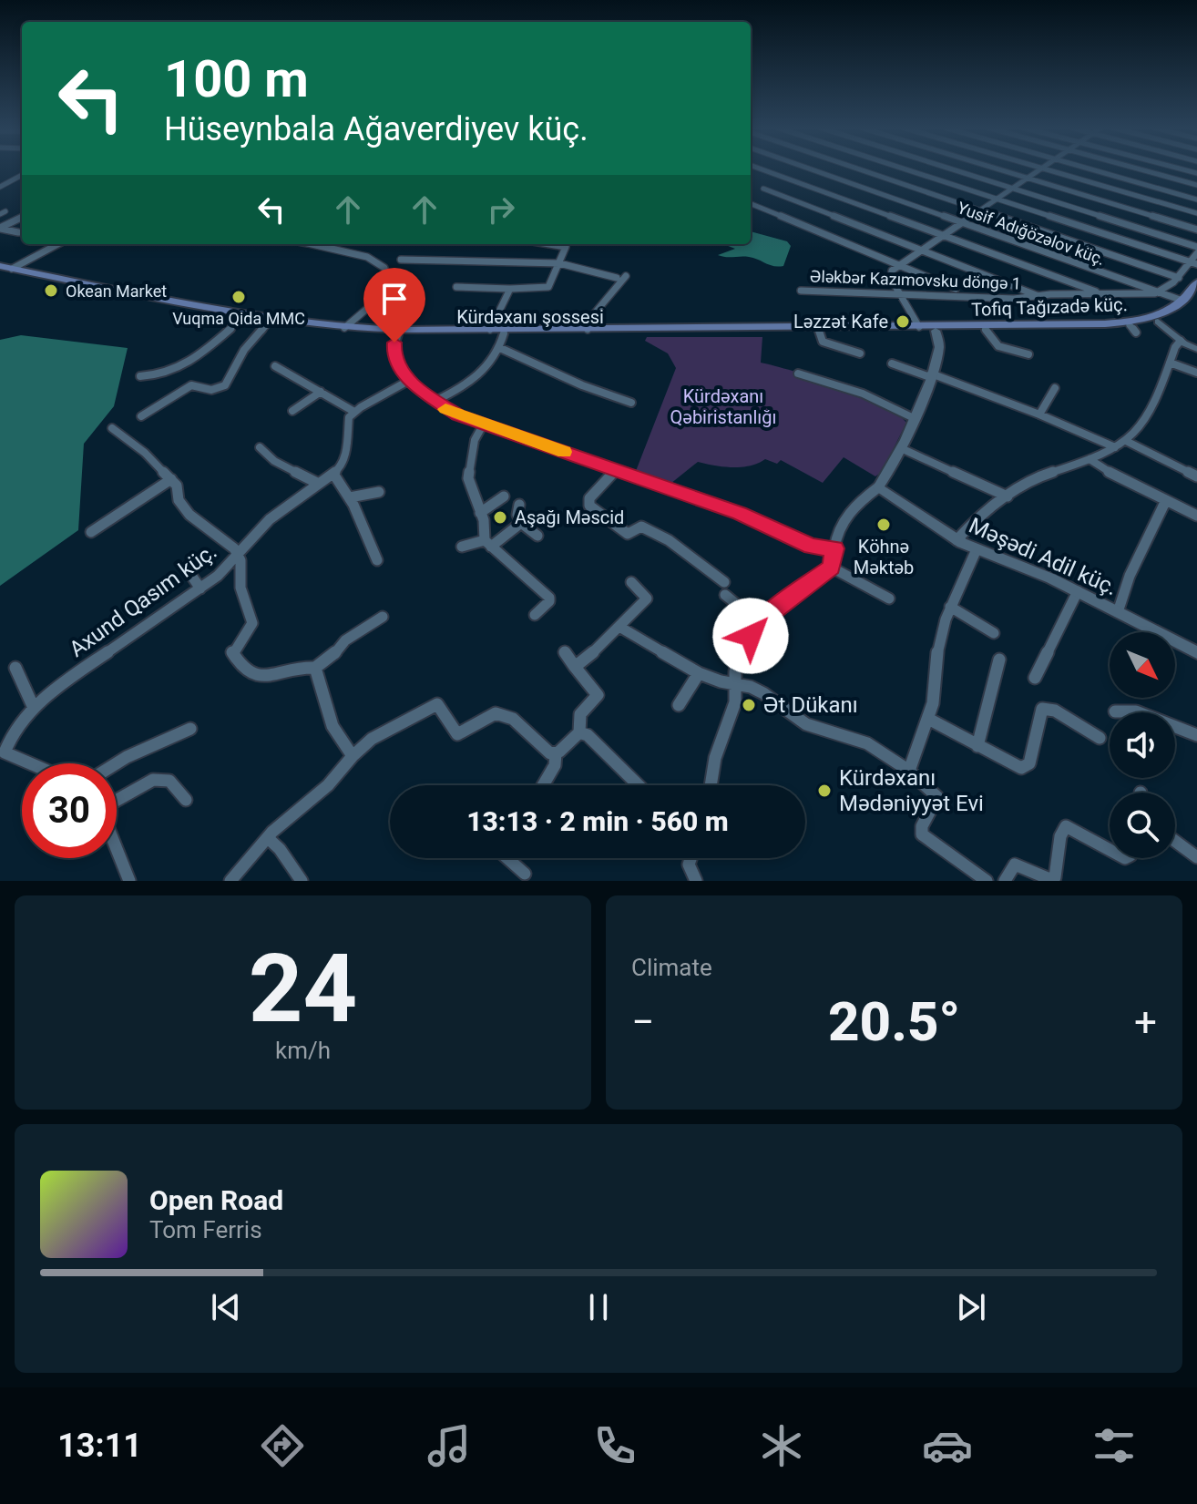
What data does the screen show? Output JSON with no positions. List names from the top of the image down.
{
  "streets": {
    "main road": ["Tofiq Tağızadə küç.", "Kürdəxanı şossesi"],
    "street": [
      "Yusif Adığözəlov küç.",
      "Ələkbər Kazımovsku döngə 1",
      "Məşədi Adil küç.",
      "Axund Qasım küç."
    ]
  },
  "crossings": [
    ["Yusif Adığözəlov küç.", "Ələkbər Kazımovsku döngə 1"],
    ["Yusif Adığözəlov küç.", "Tofiq Tağızadə küç."],
    ["Tofiq Tağızadə küç.", "Kürdəxanı şossesi"]
  ],
  "parks": ["Kürdəxanı Qəbiristanlığı"],
  "places": [
    "Okean Market",
    "Vuqma Qida MMC",
    "Ləzzət Kafe",
    "Aşağı Məscid",
    "Köhnə Məktəb",
    "Ət Dükanı",
    "Kürdəxanı Mədəniyyət Evi"
  ],
  "north": "bottom right",
  "page": {
    "turn": ["100 m", "Hüseynbala Ağaverdiyev küç."],
    "limit": "30",
    "trip": "13:13 · 2 min · 560 m",
    "tile": [
      ["24", "km/h"],
      "Climate"
    ],
    "heat": ["−", "20.5°", "+"],
    "song": ["Open Road", "Tom Ferris"],
    "tabs": "13:11"
  }
}
